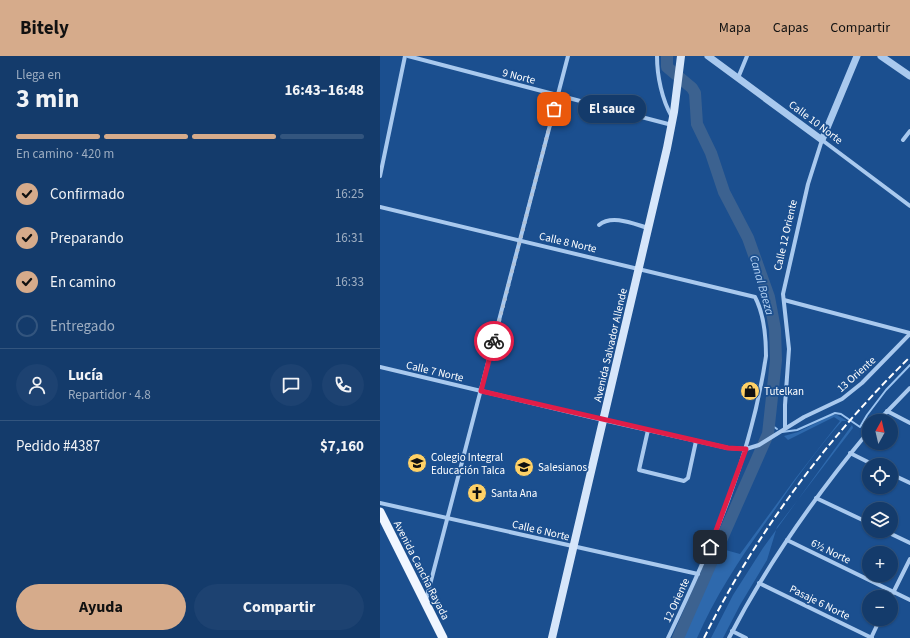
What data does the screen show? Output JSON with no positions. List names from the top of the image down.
{
  "streets": {
    "main road": ["Avenida Salvador Allende", "Avenida Cancha Rayada"],
    "street": [
      "9 Norte",
      "Calle 10 Norte",
      "Calle 12 Oriente",
      "Calle 8 Norte",
      "Calle 7 Norte",
      "13 Oriente",
      "Calle 6 Norte",
      "6½ Norte",
      "12 Oriente",
      "Pasaje 6 Norte"
    ]
  },
  "crossings": [
    ["9 Norte", "Avenida Salvador Allende"],
    ["Calle 10 Norte", "Calle 12 Oriente"],
    ["Calle 12 Oriente", "Calle 7 Norte"],
    ["Calle 12 Oriente", "13 Oriente"],
    ["Calle 8 Norte", "Avenida Salvador Allende"],
    ["Calle 8 Norte", "12 Oriente"],
    ["Avenida Salvador Allende", "Calle 7 Norte"],
    ["Avenida Salvador Allende", "Calle 6 Norte"],
    ["Calle 7 Norte", "13 Oriente"],
    ["Calle 7 Norte", "12 Oriente"],
    ["Calle 6 Norte", "12 Oriente"]
  ],
  "water": ["Canal Baeza"],
  "places": {
    "other": ["El sauce"],
    "shop": ["Tutelkan"],
    "school or university": ["Colegio Integral Educación Talca", "Salesianos"],
    "church": ["Santa Ana"]
  },
  "north": "top",
  "page": {
    "header": "Bitely",
    "nav": ["Mapa", "Capas", "Compartir"],
    "heading": ["3 min", "Llega en", "16:43–16:48"],
    "panel": [
      "Lucía",
      "Repartidor · 4.8",
      "Pedido #4387",
      "$7,160"
    ],
    "bubble": "El sauce",
    "bar": "En camino · 420 m",
    "list": [
      ["Confirmado", "16:25"],
      ["Preparando", "16:31"],
      ["En camino", "16:33"],
      "Entregado"
    ],
    "map_buttons": ["+", "−"],
    "buttons": ["Ayuda", "Compartir"]
  }
}
